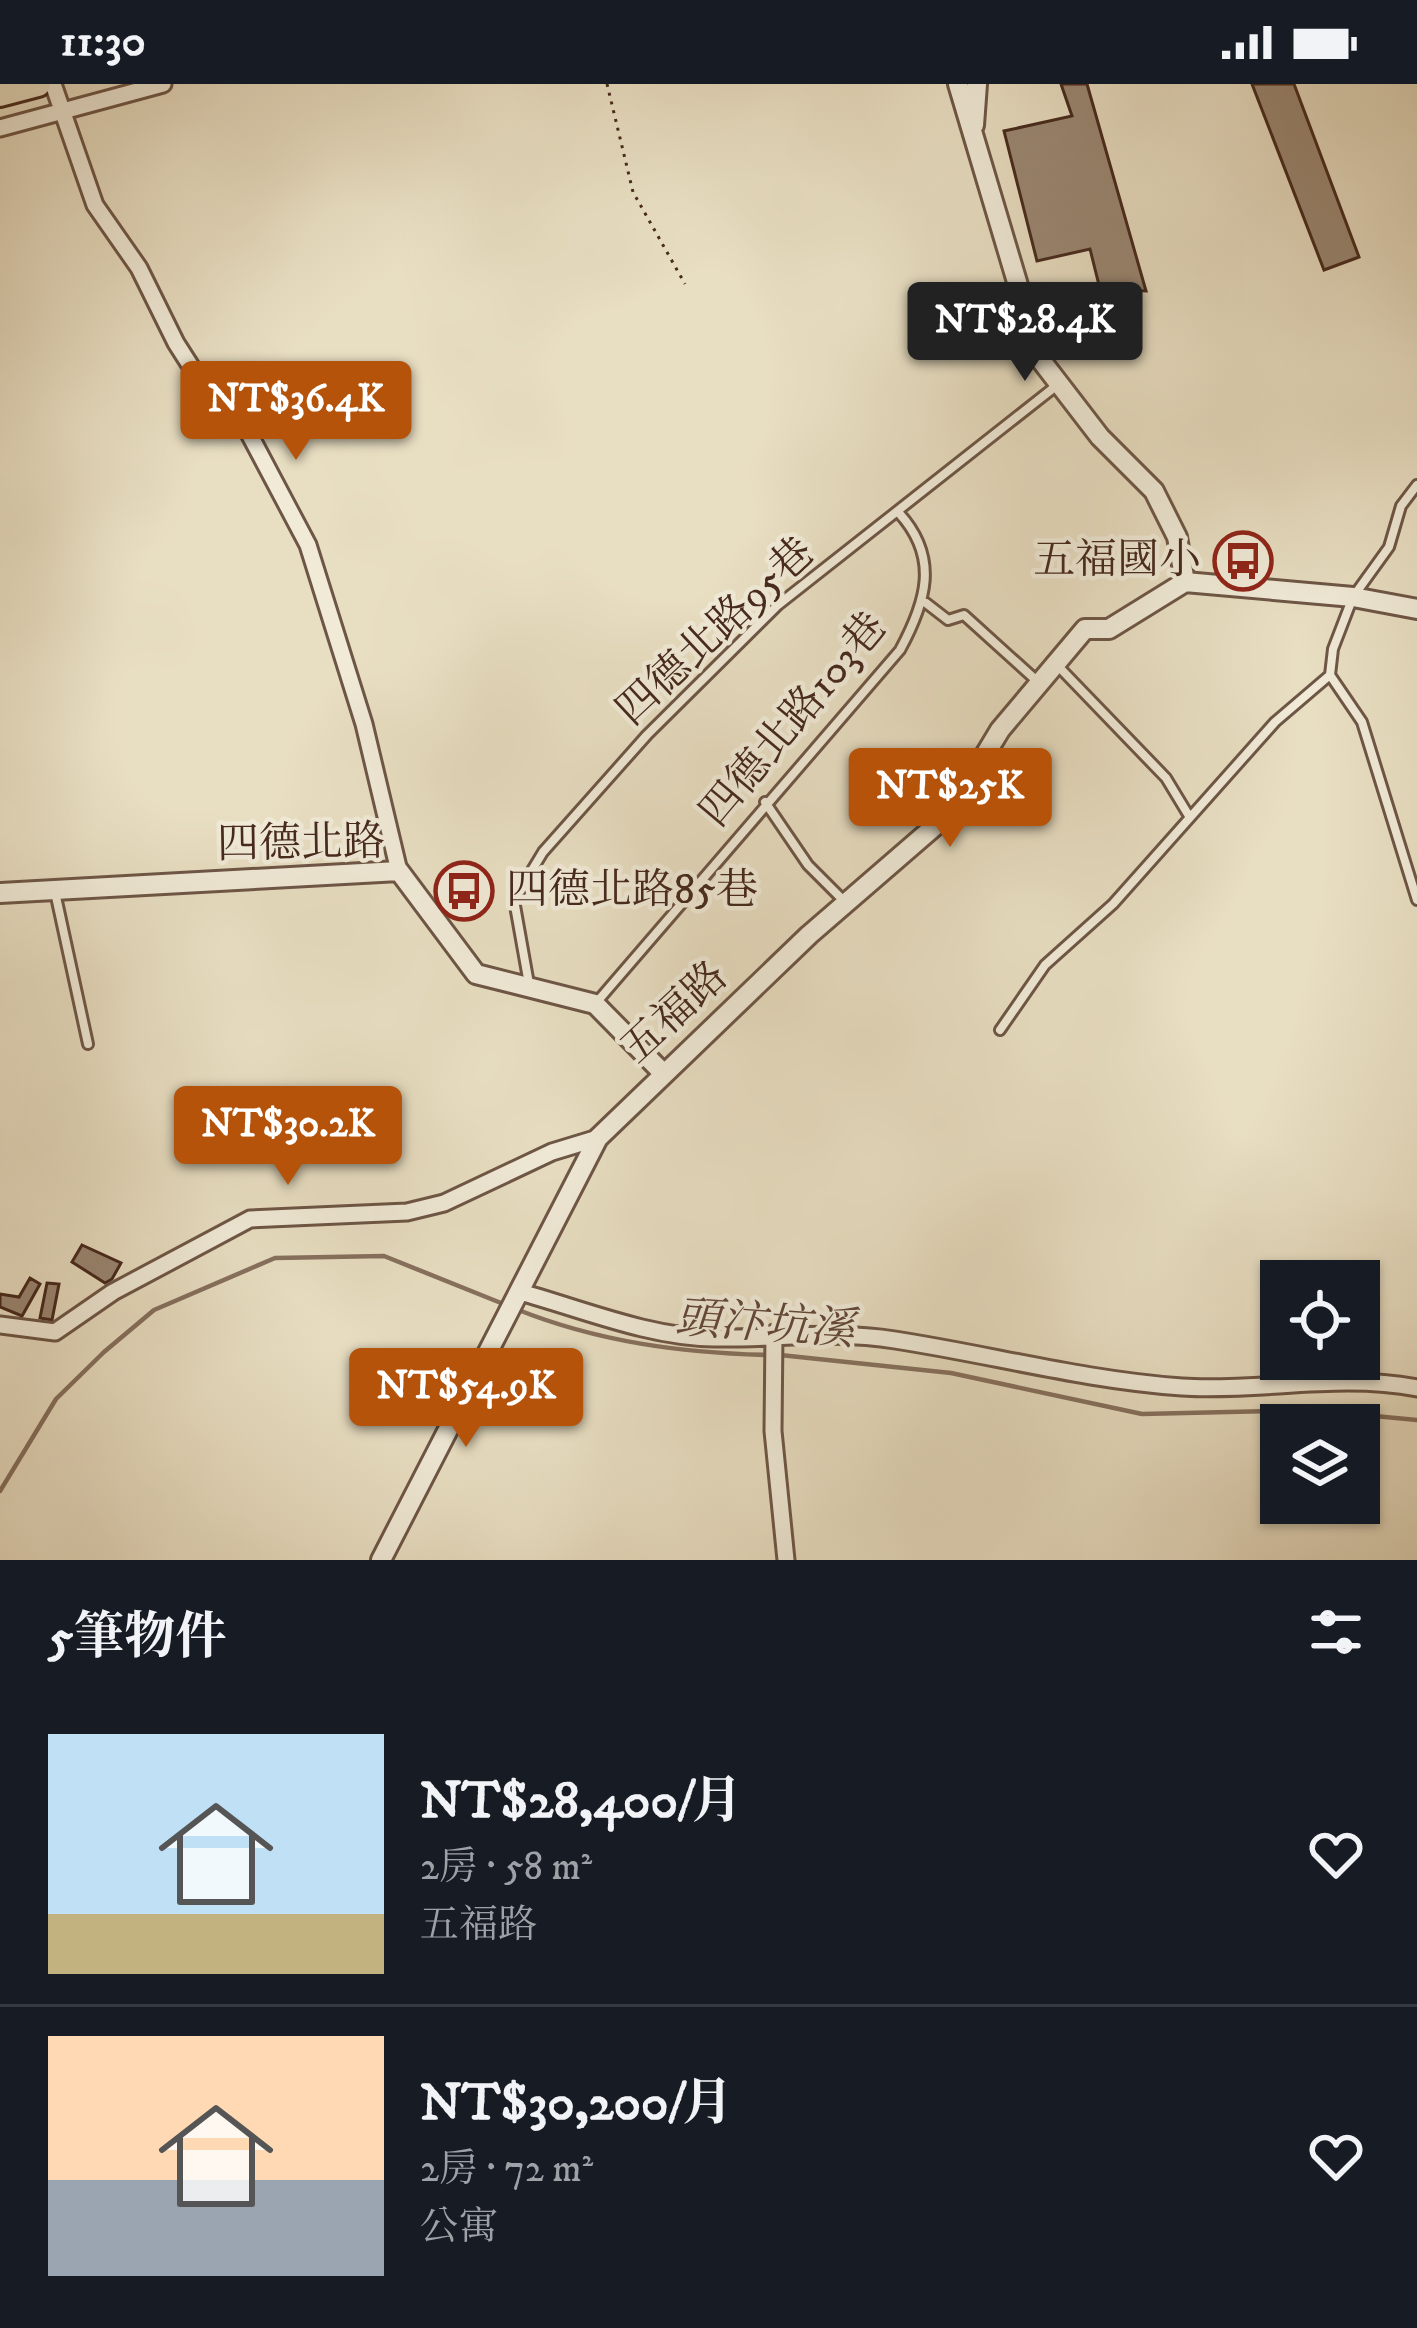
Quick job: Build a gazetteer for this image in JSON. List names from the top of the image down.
{
  "streets": {
    "street": ["四德北路", "五福路"],
    "lane": ["四德北路95巷", "四德北路103巷"]
  },
  "crossings": [
    ["四德北路95巷", "四德北路103巷"],
    ["四德北路95巷", "四德北路"],
    ["四德北路103巷", "四德北路"],
    ["四德北路", "五福路"]
  ],
  "water": ["頭汴坑溪"],
  "places": {
    "bus stop": ["五福國小", "四德北路85巷"]
  },
  "page": {
    "status": "11:30",
    "price": [
      "NT$28.4K",
      "NT$36.4K",
      "NT$25K",
      "NT$30.2K",
      "NT$54.9K"
    ],
    "heading": "5筆物件",
    "list": [
      {
        "name": "NT$28,400/月",
        "note": "2房 · 58 m² · 五福路"
      },
      {
        "name": "NT$30,200/月",
        "note": "2房 · 72 m² · 公寓"
      }
    ]
  }
}
